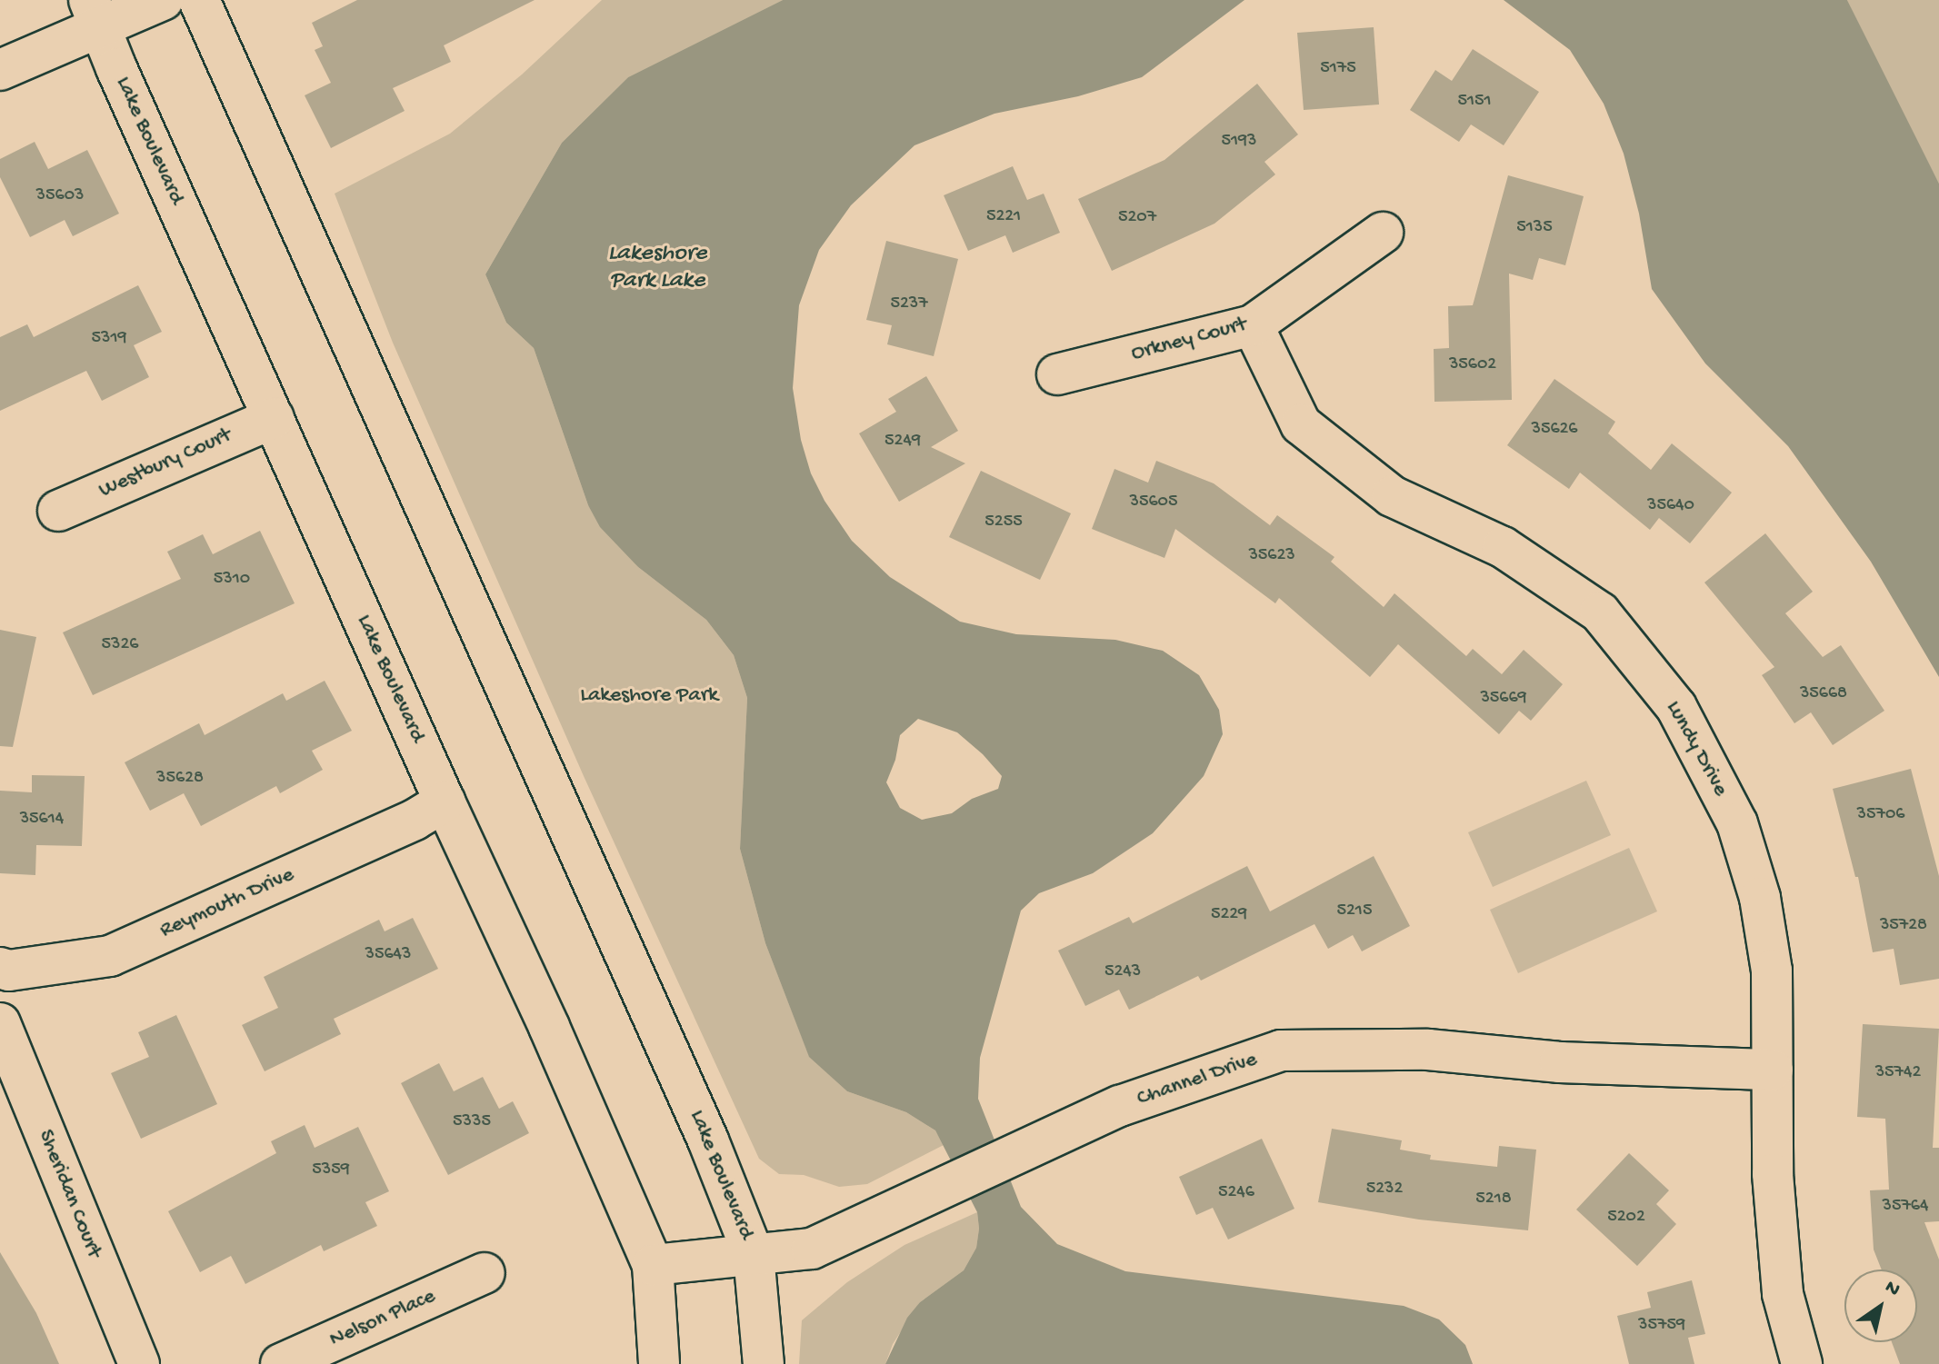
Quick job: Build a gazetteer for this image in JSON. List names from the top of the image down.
{
  "streets": {
    "street": [
      "Lake Boulevard",
      "Orkney Court",
      "Westbury Court",
      "Lundy Drive",
      "Reymouth Drive",
      "Channel Drive",
      "Sheridan Court",
      "Nelson Place"
    ]
  },
  "crossings": [
    ["Lake Boulevard", "Westbury Court"],
    ["Lake Boulevard", "Reymouth Drive"],
    ["Lake Boulevard", "Channel Drive"],
    ["Orkney Court", "Lundy Drive"],
    ["Lundy Drive", "Channel Drive"],
    ["Reymouth Drive", "Sheridan Court"]
  ],
  "water": ["Lakeshore Park Lake"],
  "parks": ["Lakeshore Park"],
  "house_numbers": [
    "5175",
    "5151",
    "5193",
    "35603",
    "5221",
    "5207",
    "5135",
    "5237",
    "5319",
    "35602",
    "35626",
    "5249",
    "35605",
    "35640",
    "5255",
    "35623",
    "5310",
    "5326",
    "35668",
    "35669",
    "35628",
    "35706",
    "35614",
    "5215",
    "5229",
    "35728",
    "35643",
    "5243",
    "35742",
    "5335",
    "5359",
    "5232",
    "5246",
    "5218",
    "35764",
    "5202",
    "35759"
  ],
  "north": "top right"
}
